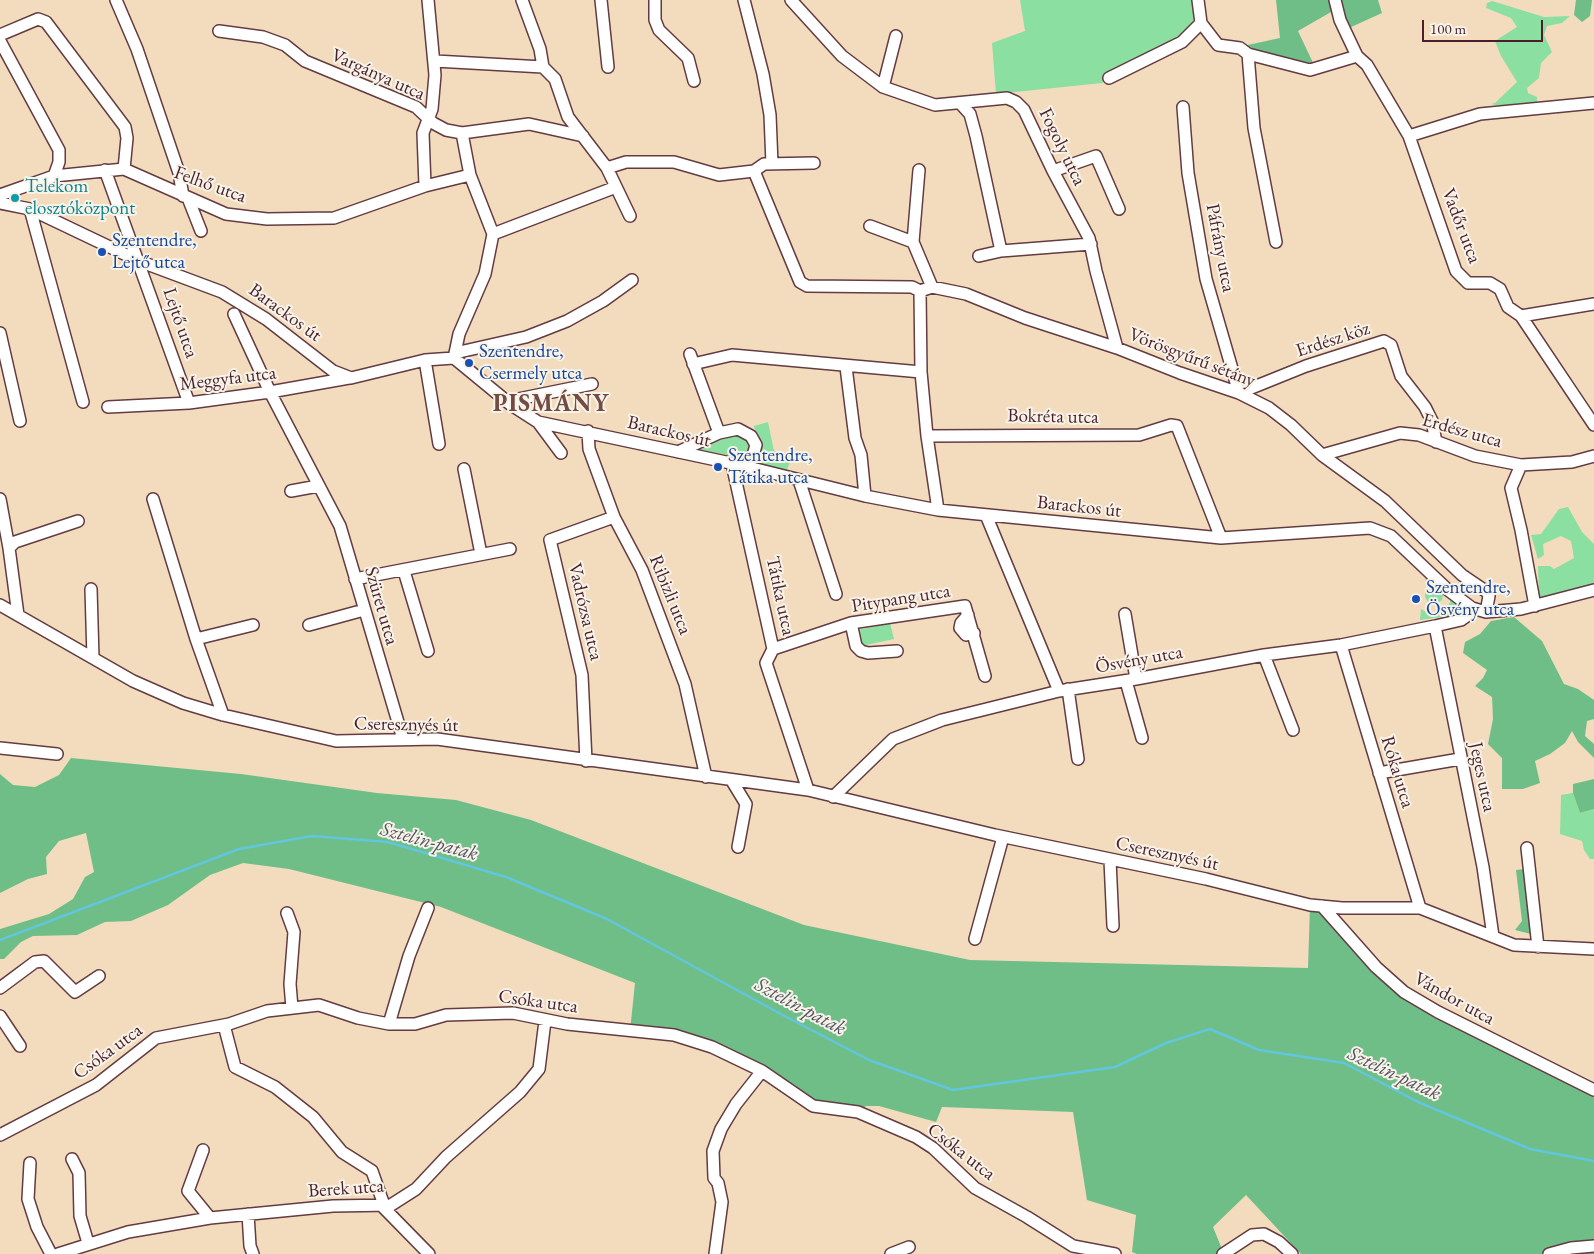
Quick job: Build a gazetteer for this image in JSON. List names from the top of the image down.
{
  "streets": {
    "street": [
      "Vargánya utca",
      "Fogoly utca",
      "Felhő utca",
      "Vadőr utca",
      "Páfrány utca",
      "Barackos út",
      "Lejtő utca",
      "Erdész köz",
      "Vörösgyűrű sétány",
      "Meggyfa utca",
      "Bokréta utca",
      "Erdész utca",
      "Ribizli utca",
      "Tátika utca",
      "Pitypang utca",
      "Szüret utca",
      "Vadrózsa utca",
      "Ösvény utca",
      "Cseresznyés út",
      "Róka utca",
      "Jeges utca",
      "Vándor utca",
      "Csóka utca",
      "Berek utca"
    ]
  },
  "crossings": [
    ["Fogoly utca", "Vörösgyűrű sétány"],
    ["Felhő utca", "Lejtő utca"],
    ["Páfrány utca", "Erdész köz"],
    ["Páfrány utca", "Vörösgyűrű sétány"],
    ["Barackos út", "Lejtő utca"],
    ["Barackos út", "Vörösgyűrű sétány"],
    ["Barackos út", "Meggyfa utca"],
    ["Barackos út", "Bokréta utca"],
    ["Barackos út", "Ribizli utca"],
    ["Barackos út", "Tátika utca"],
    ["Barackos út", "Ösvény utca"],
    ["Lejtő utca", "Meggyfa utca"],
    ["Erdész köz", "Vörösgyűrű sétány"],
    ["Erdész köz", "Erdész utca"],
    ["Vörösgyűrű sétány", "Erdész utca"],
    ["Meggyfa utca", "Szüret utca"],
    ["Ribizli utca", "Vadrózsa utca"],
    ["Ribizli utca", "Cseresznyés út"],
    ["Tátika utca", "Pitypang utca"],
    ["Tátika utca", "Cseresznyés út"],
    ["Szüret utca", "Cseresznyés út"],
    ["Vadrózsa utca", "Cseresznyés út"],
    ["Ösvény utca", "Cseresznyés út"],
    ["Ösvény utca", "Róka utca"],
    ["Ösvény utca", "Jeges utca"],
    ["Cseresznyés út", "Róka utca"],
    ["Cseresznyés út", "Jeges utca"],
    ["Cseresznyés út", "Vándor utca"],
    ["Csóka utca", "Berek utca"]
  ],
  "districts": ["PISMÁNY"],
  "water": ["Sztelin-patak"],
  "places": [
    "Telekom elosztóközpont",
    "Szentendre, Lejtő utca",
    "Szentendre, Csermely utca",
    "Szentendre, Tátika utca",
    "Szentendre, Ösvény utca"
  ],
  "scale_bar": "100 m"
}
